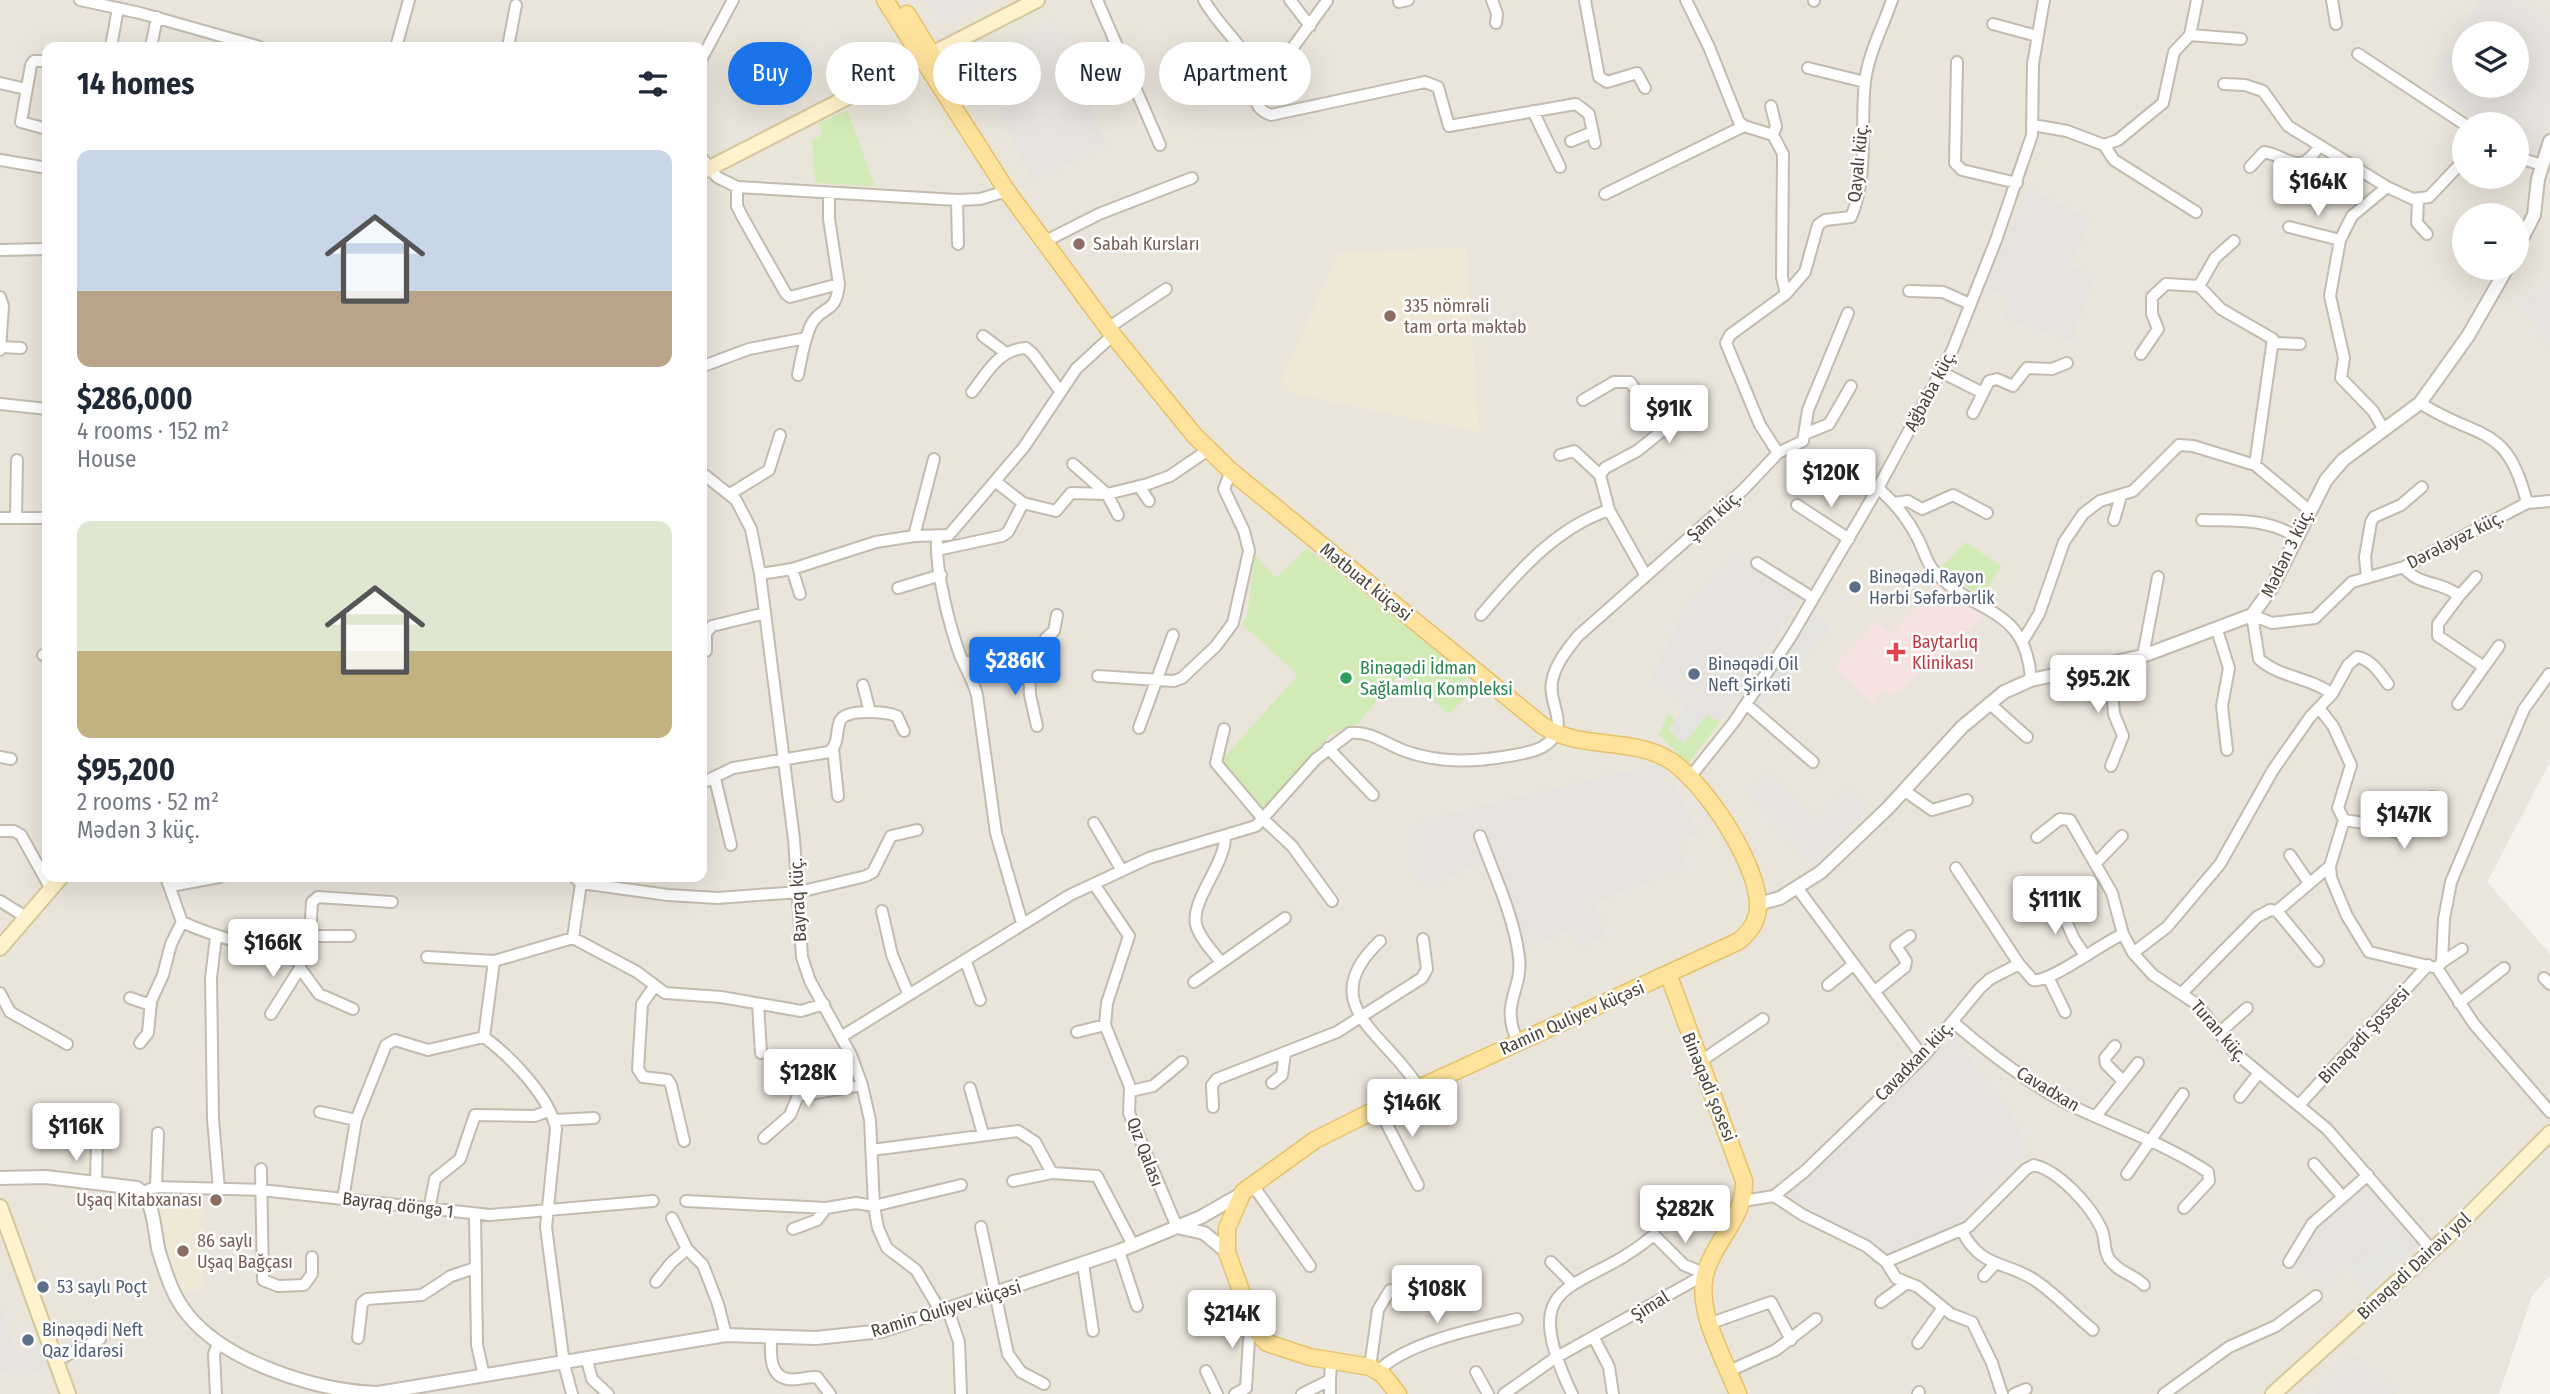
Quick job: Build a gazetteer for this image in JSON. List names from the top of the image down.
{
  "streets": {
    "main road": [
      "Mətbuat küçəsi",
      "Ramin Quliyev küçəsi",
      "Binəqədi şosesi",
      "Binəqədi Dairəvi yol"
    ],
    "street": [
      "Qayalı küç.",
      "Ağbaba küç.",
      "Şam küç.",
      "Dərələyəz küç.",
      "Mədən 3 küç.",
      "Bayraq küç.",
      "Turan küç.",
      "Binəqədi Şossesi",
      "Cavadxan küç.",
      "Cavadxan",
      "Qız Qalası",
      "Bayraq döngə 1",
      "Şimal"
    ]
  },
  "crossings": [
    ["Ağbaba küç.", "Mətbuat küçəsi"],
    ["Şam küç.", "Mətbuat küçəsi"],
    ["Dərələyəz küç.", "Mədən 3 küç."],
    ["Mədən 3 küç.", "Mətbuat küçəsi"],
    ["Mədən 3 küç.", "Ramin Quliyev küçəsi"],
    ["Mətbuat küçəsi", "Ramin Quliyev küçəsi"],
    ["Bayraq küç.", "Ramin Quliyev küçəsi"],
    ["Ramin Quliyev küçəsi", "Binəqədi şosesi"],
    ["Ramin Quliyev küçəsi", "Qız Qalası"],
    ["Ramin Quliyev küçəsi", "Bayraq döngə 1"],
    ["Turan küç.", "Binəqədi Şossesi"],
    ["Turan küç.", "Binəqədi Dairəvi yol"],
    ["Cavadxan küç.", "Binəqədi şosesi"],
    ["Cavadxan küç.", "Cavadxan"]
  ],
  "places": {
    "other": [
      "Sabah Kursları",
      "335 nömrəli tam orta məktəb",
      "Binəqədi Rayon Hərbi Səfərbərlik",
      "Binəqədi Oil Neft Şirkəti",
      "Binəqədi İdman Sağlamlıq Kompleksi",
      "Uşaq Kitabxanası",
      "86 saylı Uşaq Bağçası",
      "53 saylı Poçt",
      "Binəqədi Neft Qaz İdarəsi"
    ],
    "health": ["Baytarlıq Klinikası"]
  },
  "page": {
    "map_buttons": ["+", "−"],
    "chip": [
      "Buy",
      "Rent",
      "Filters",
      "New",
      "Apartment"
    ],
    "heading": "14 homes",
    "list": [
      {
        "name": "$286,000",
        "note": "4 rooms · 152 m² · House"
      },
      {
        "name": "$95,200",
        "note": "2 rooms · 52 m² · Mədən 3 küç."
      }
    ],
    "price": [
      "$164K",
      "$91K",
      "$120K",
      "$286K",
      "$95.2K",
      "$147K",
      "$111K",
      "$166K",
      "$128K",
      "$146K",
      "$116K",
      "$282K",
      "$108K",
      "$214K"
    ]
  }
}
